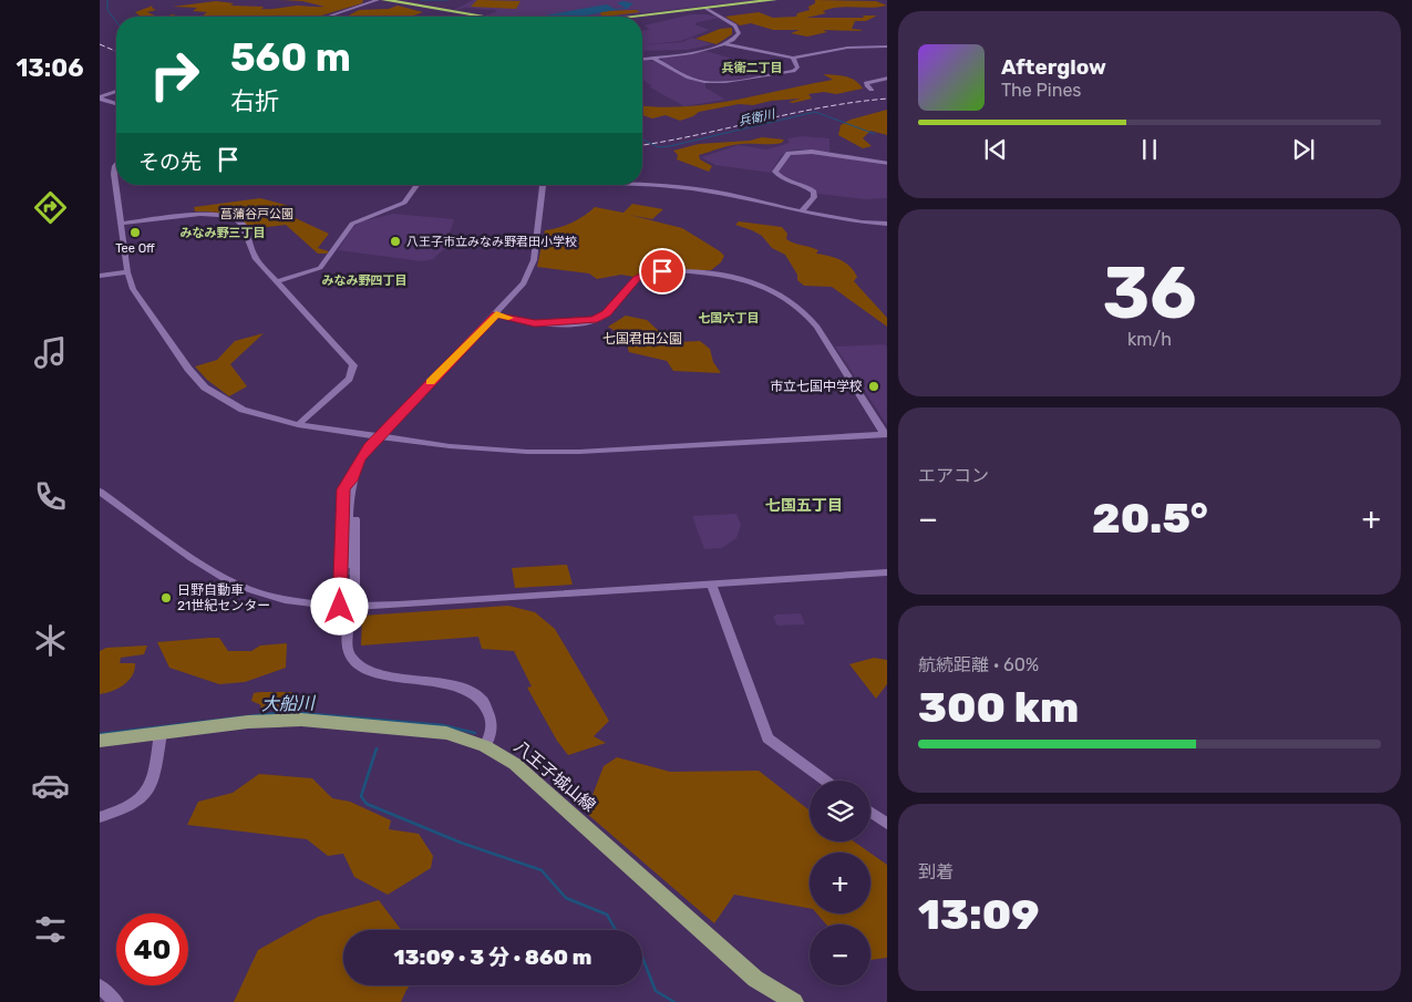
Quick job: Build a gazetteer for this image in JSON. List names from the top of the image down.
{
  "streets": {
    "main road": ["八王子城山線"]
  },
  "districts": [
    "兵衛二丁目",
    "みなみ野三丁目",
    "みなみ野四丁目",
    "七国六丁目",
    "七国五丁目"
  ],
  "water": ["兵衛川", "大船川"],
  "parks": ["菖蒲谷戸公園", "七国君田公園"],
  "places": [
    "Tee Off",
    "八王子市立みなみ野君田小学校",
    "市立七国中学校",
    "日野自動車 21世紀センター"
  ],
  "page": {
    "tabs": "13:06",
    "turn": ["560 m", "右折"],
    "song": ["Afterglow", "The Pines"],
    "then": "その先",
    "tile": [
      ["36", "km/h"],
      "エアコン",
      ["航続距離 · 60%", "300 km"],
      ["到着", "13:09"]
    ],
    "heat": ["−", "20.5°", "+"],
    "map_buttons": ["+", "−"],
    "limit": "40",
    "trip": "13:09 · 3 分 · 860 m"
  }
}
